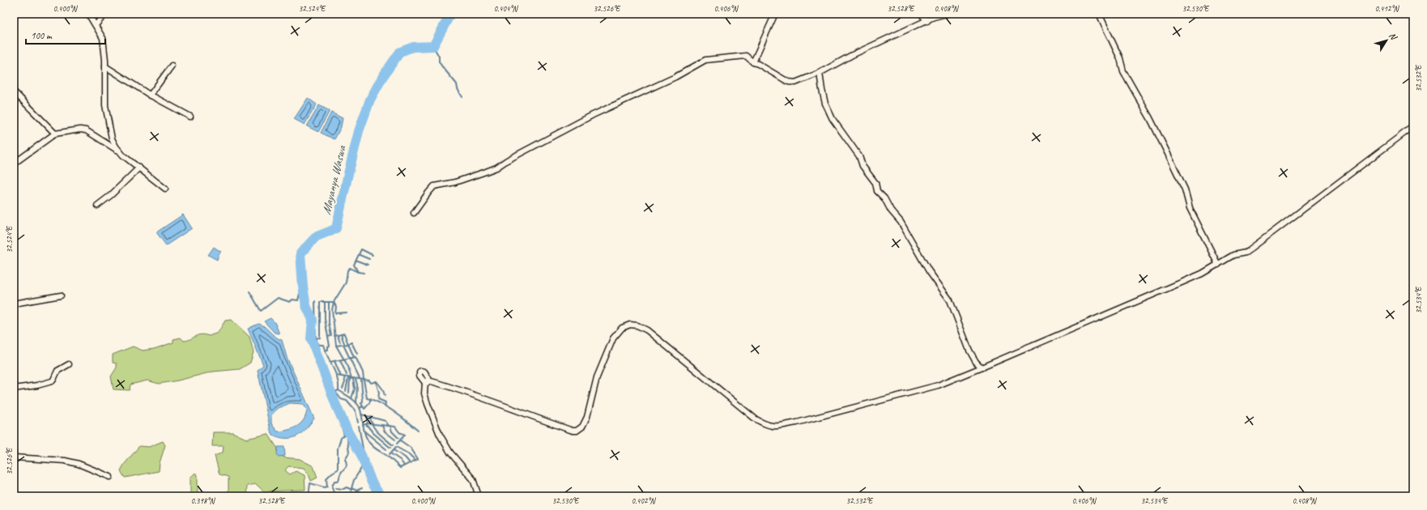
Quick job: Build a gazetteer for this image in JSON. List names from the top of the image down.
{
  "water": ["Mayanya Waswa"],
  "scale_bar": "100 m",
  "north": "top right",
  "coordinates": [
    "0.400°N",
    "32.524°E",
    "0.404°N",
    "32.526°E",
    "0.406°N",
    "32.528°E",
    "0.408°N",
    "32.530°E",
    "0.412°N",
    "32.532°E",
    "32.534°E",
    "0.398°N",
    "0.402°N"
  ]
}
